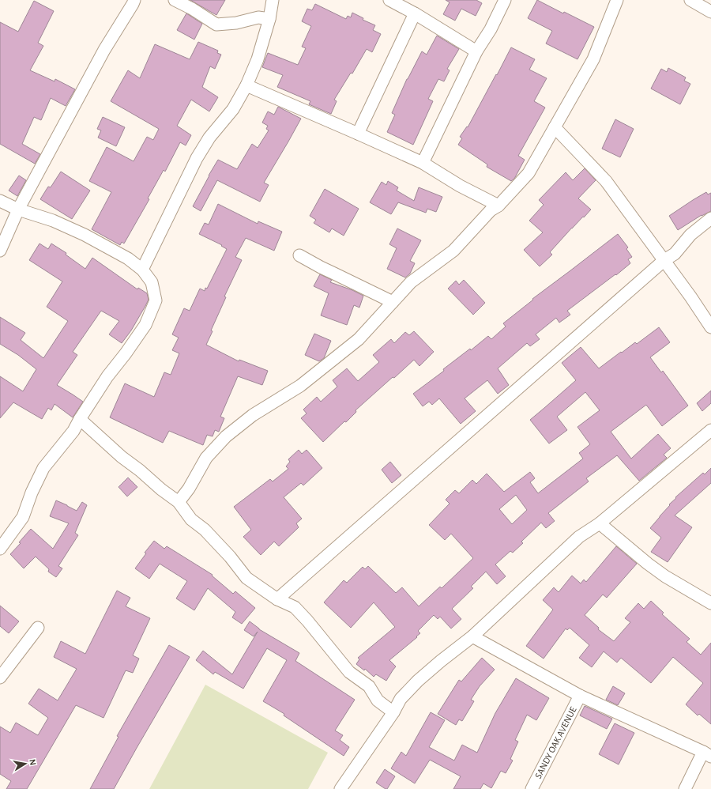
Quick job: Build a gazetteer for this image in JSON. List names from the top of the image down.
{
  "streets": {
    "street": ["SANDY OAK AVENUE"]
  },
  "north": "right"
}
